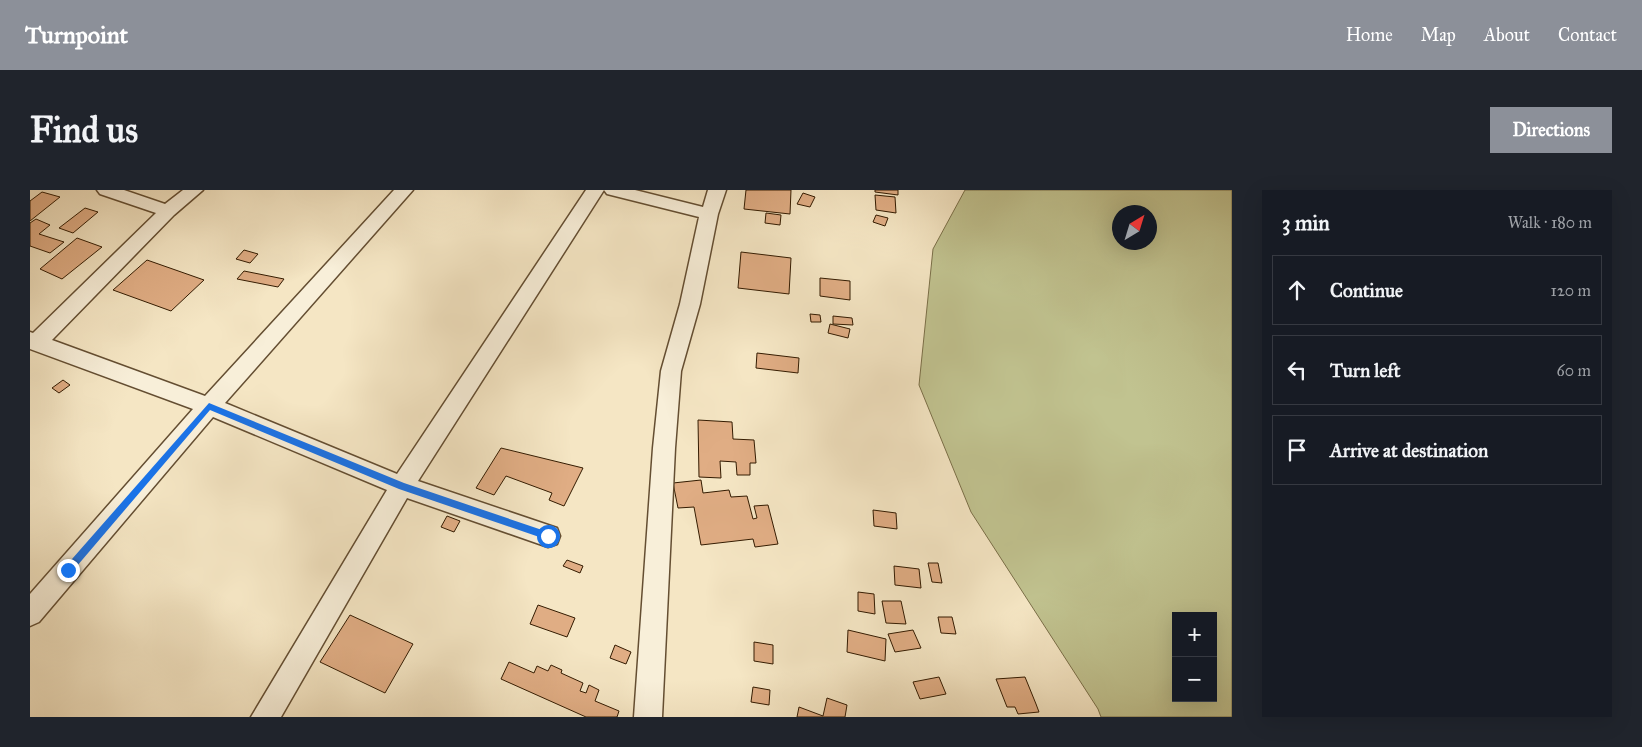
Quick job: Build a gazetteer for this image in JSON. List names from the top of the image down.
{
  "north": "top right",
  "page": {
    "header": "Turnpoint",
    "nav": [
      "Home",
      "Map",
      "About",
      "Contact"
    ],
    "buttons": "Directions",
    "title": "Find us",
    "heading": ["3 min", "Walk · 180 m"],
    "list": [
      ["Continue", "120 m"],
      ["Turn left", "60 m"],
      "Arrive at destination"
    ],
    "map_buttons": ["+", "−"]
  }
}
